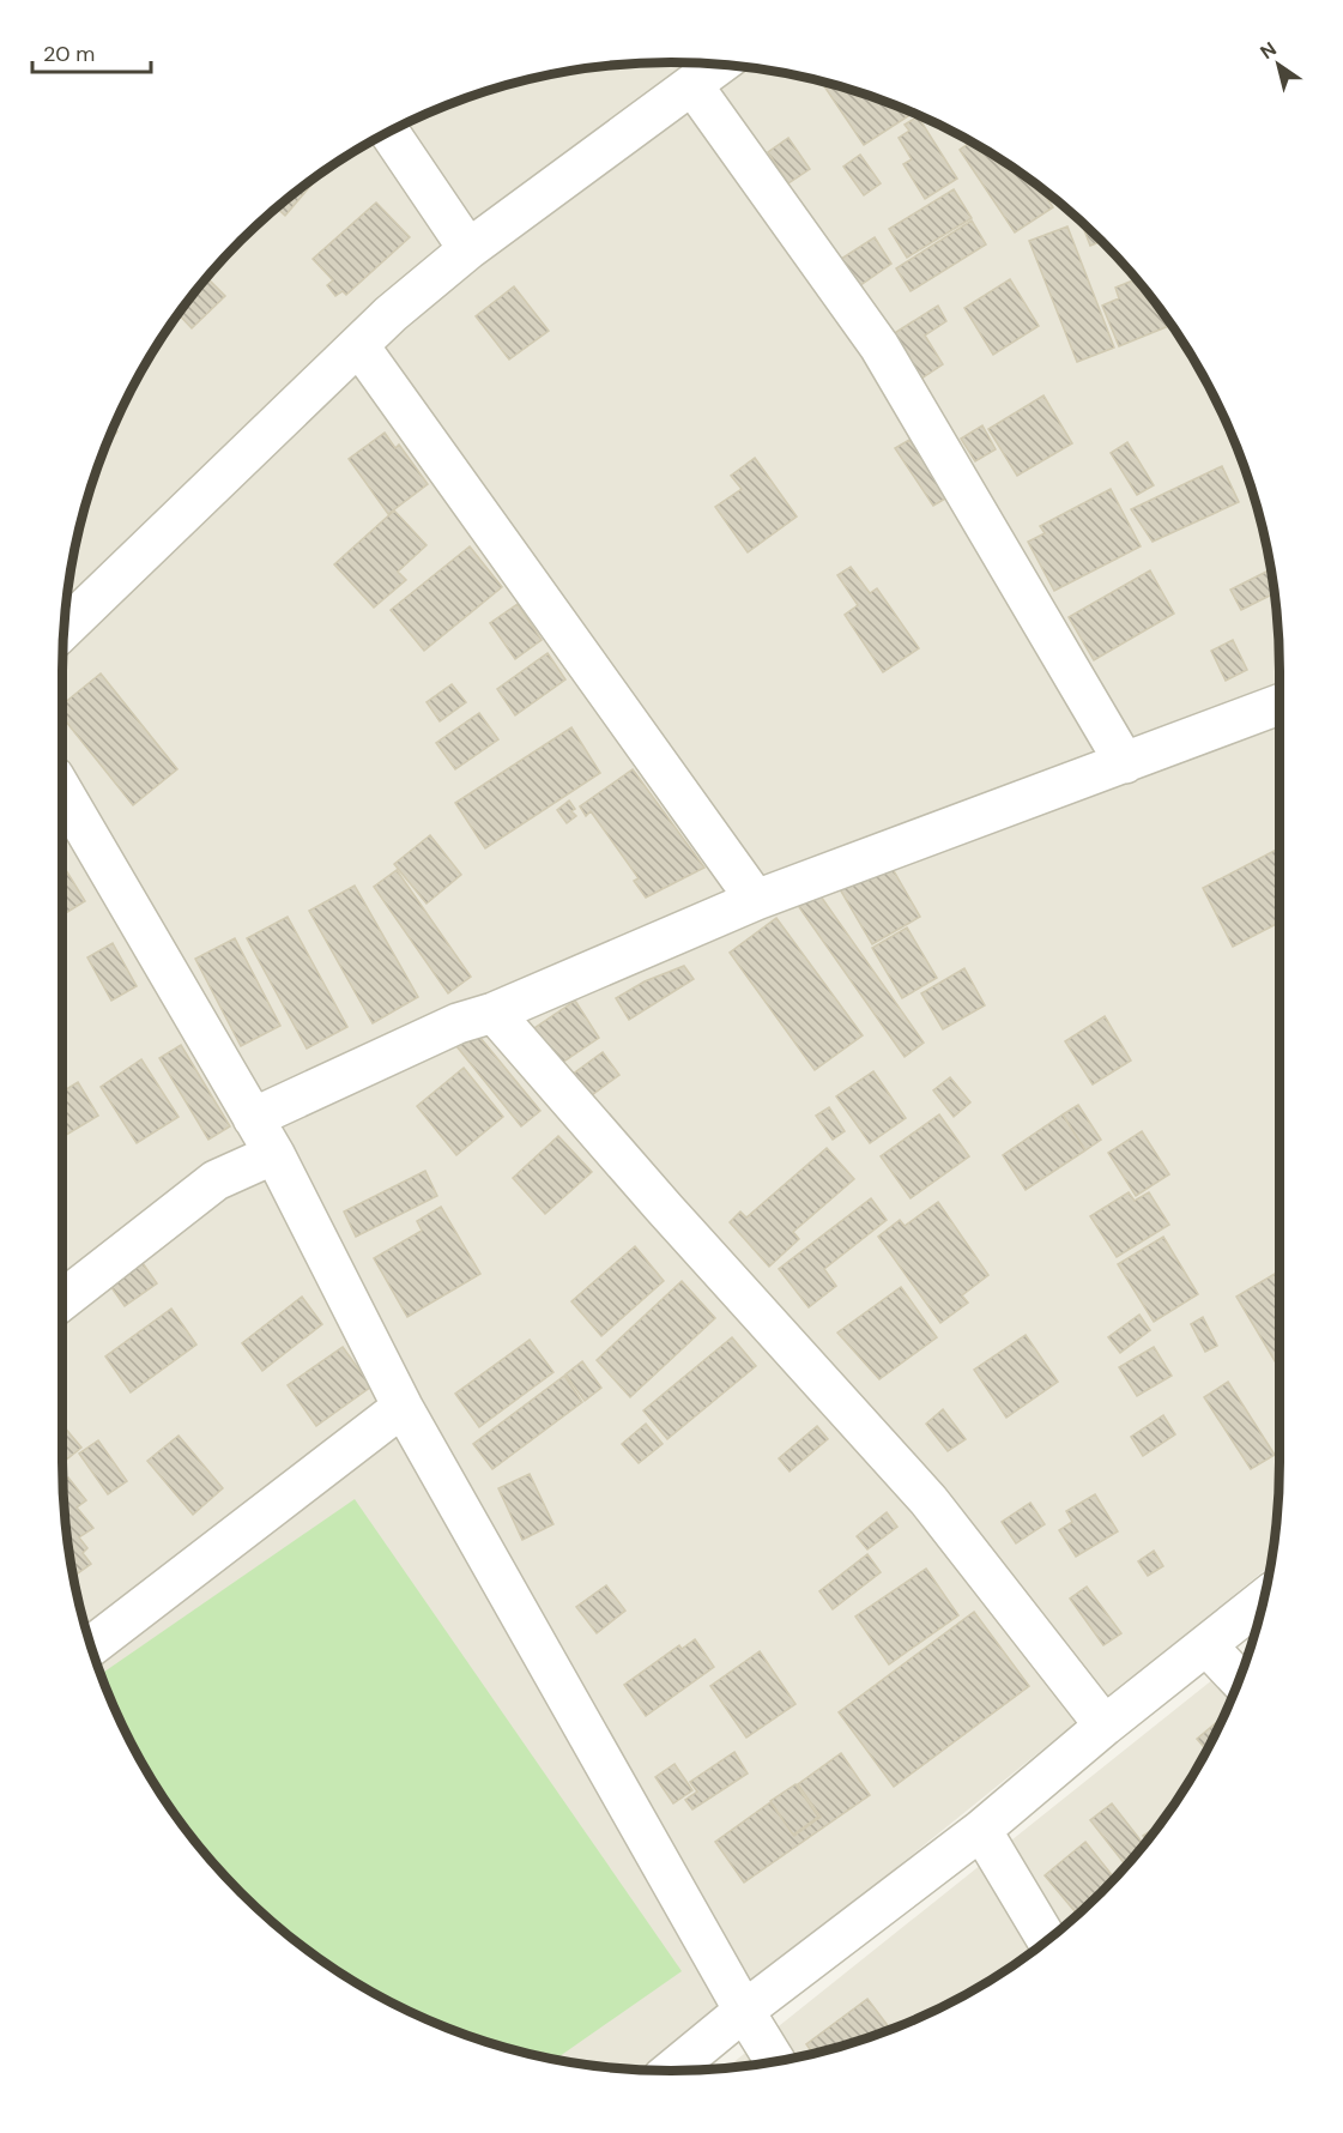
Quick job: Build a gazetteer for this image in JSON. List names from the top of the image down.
{
  "scale_bar": "20 m",
  "north": "top left"
}
